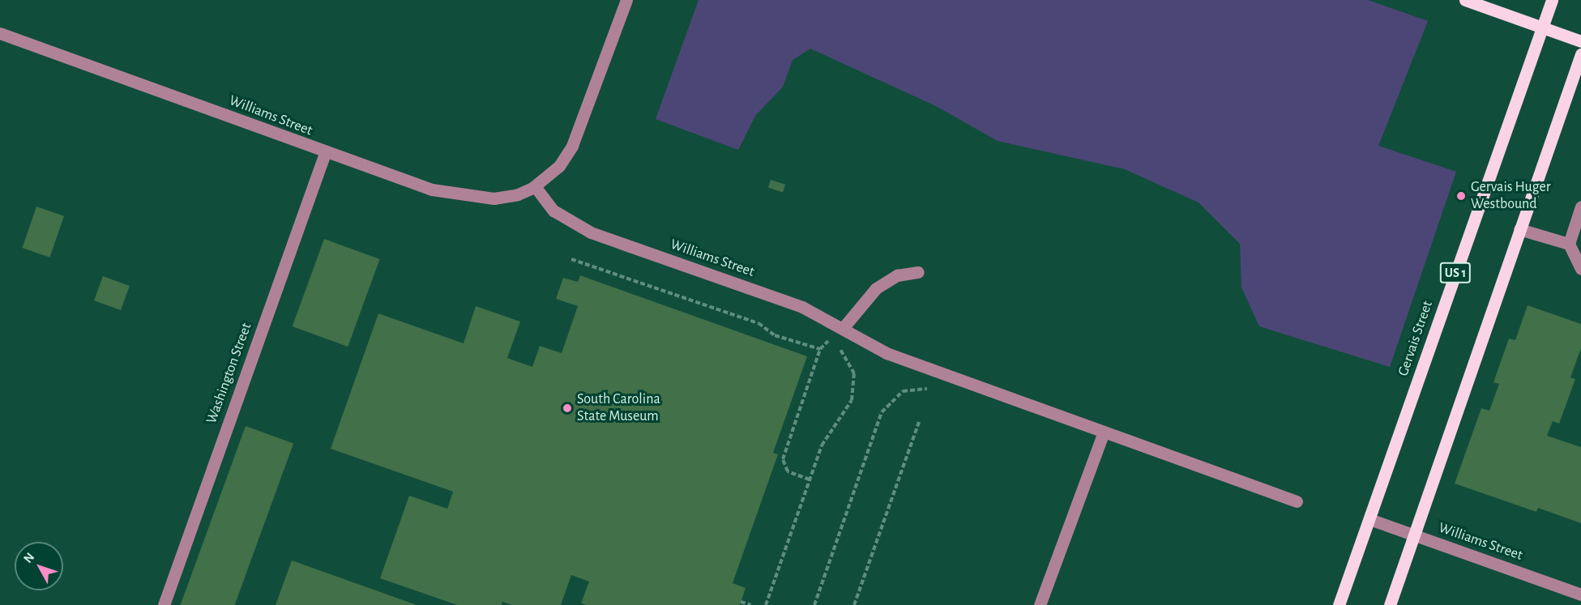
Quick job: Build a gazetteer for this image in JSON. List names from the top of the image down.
{
  "streets": {
    "main road": ["US 1", "Gervais Street"],
    "street": ["Williams Street", "Washington Street"]
  },
  "crossings": [
    ["Williams Street", "Gervais Street"],
    ["Williams Street", "Washington Street"]
  ],
  "places": ["Gervais Huger Westbound", "South Carolina State Museum"],
  "north": "top left"
}
